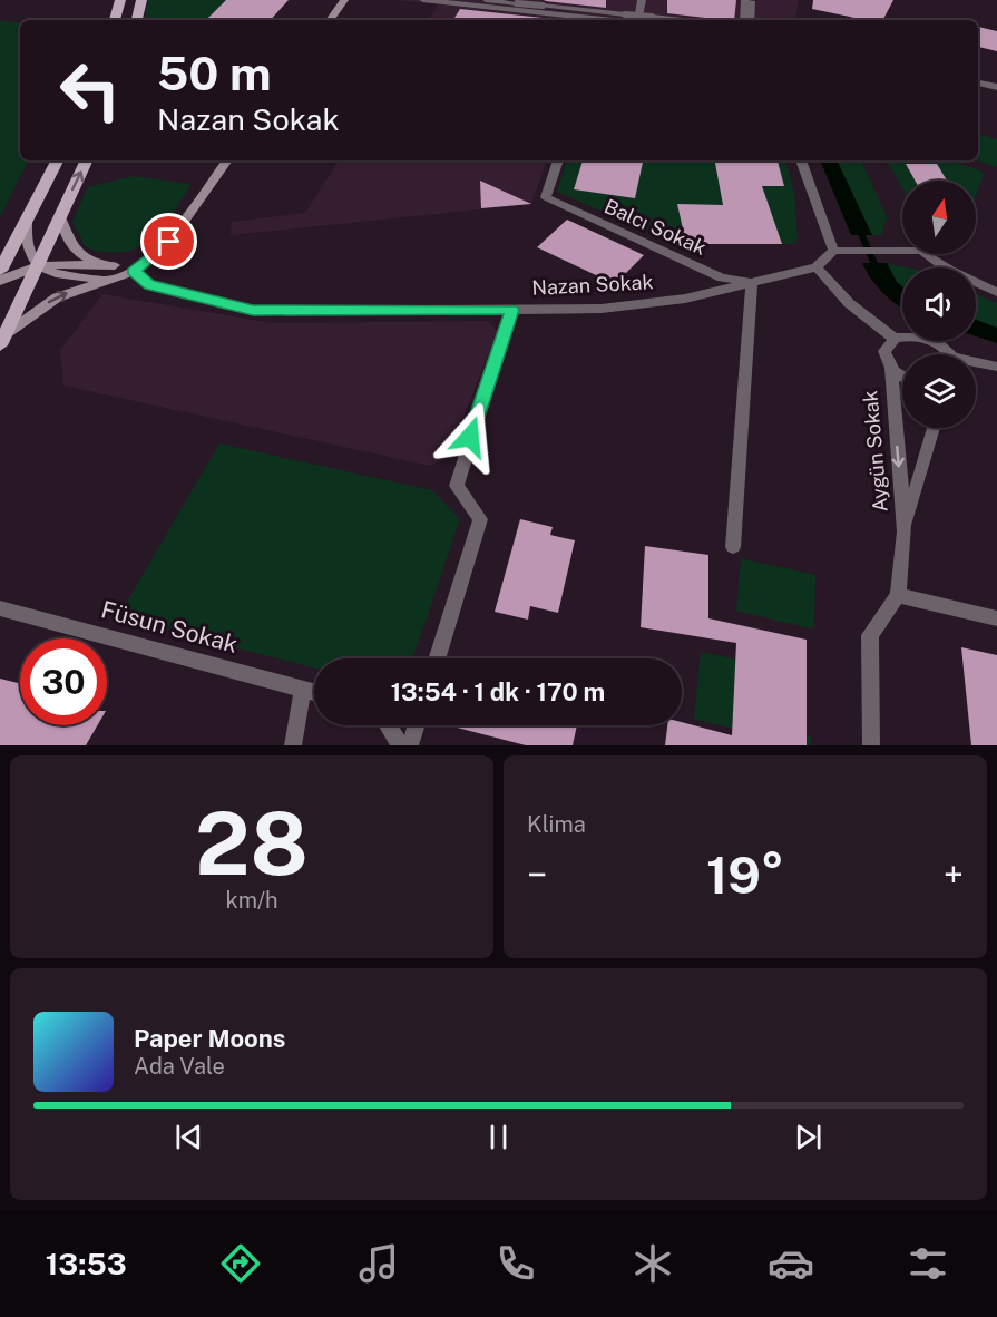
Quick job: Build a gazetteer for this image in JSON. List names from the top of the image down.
{
  "streets": {
    "street": [
      "Balcı Sokak",
      "Nazan Sokak",
      "Aygün Sokak",
      "Füsun Sokak"
    ]
  },
  "crossings": [
    ["Balcı Sokak", "Nazan Sokak"]
  ],
  "north": "top",
  "page": {
    "turn": ["50 m", "Nazan Sokak"],
    "limit": "30",
    "trip": "13:54 · 1 dk · 170 m",
    "tile": [
      ["28", "km/h"],
      "Klima"
    ],
    "heat": ["−", "19°", "+"],
    "song": ["Paper Moons", "Ada Vale"],
    "tabs": "13:53"
  }
}
